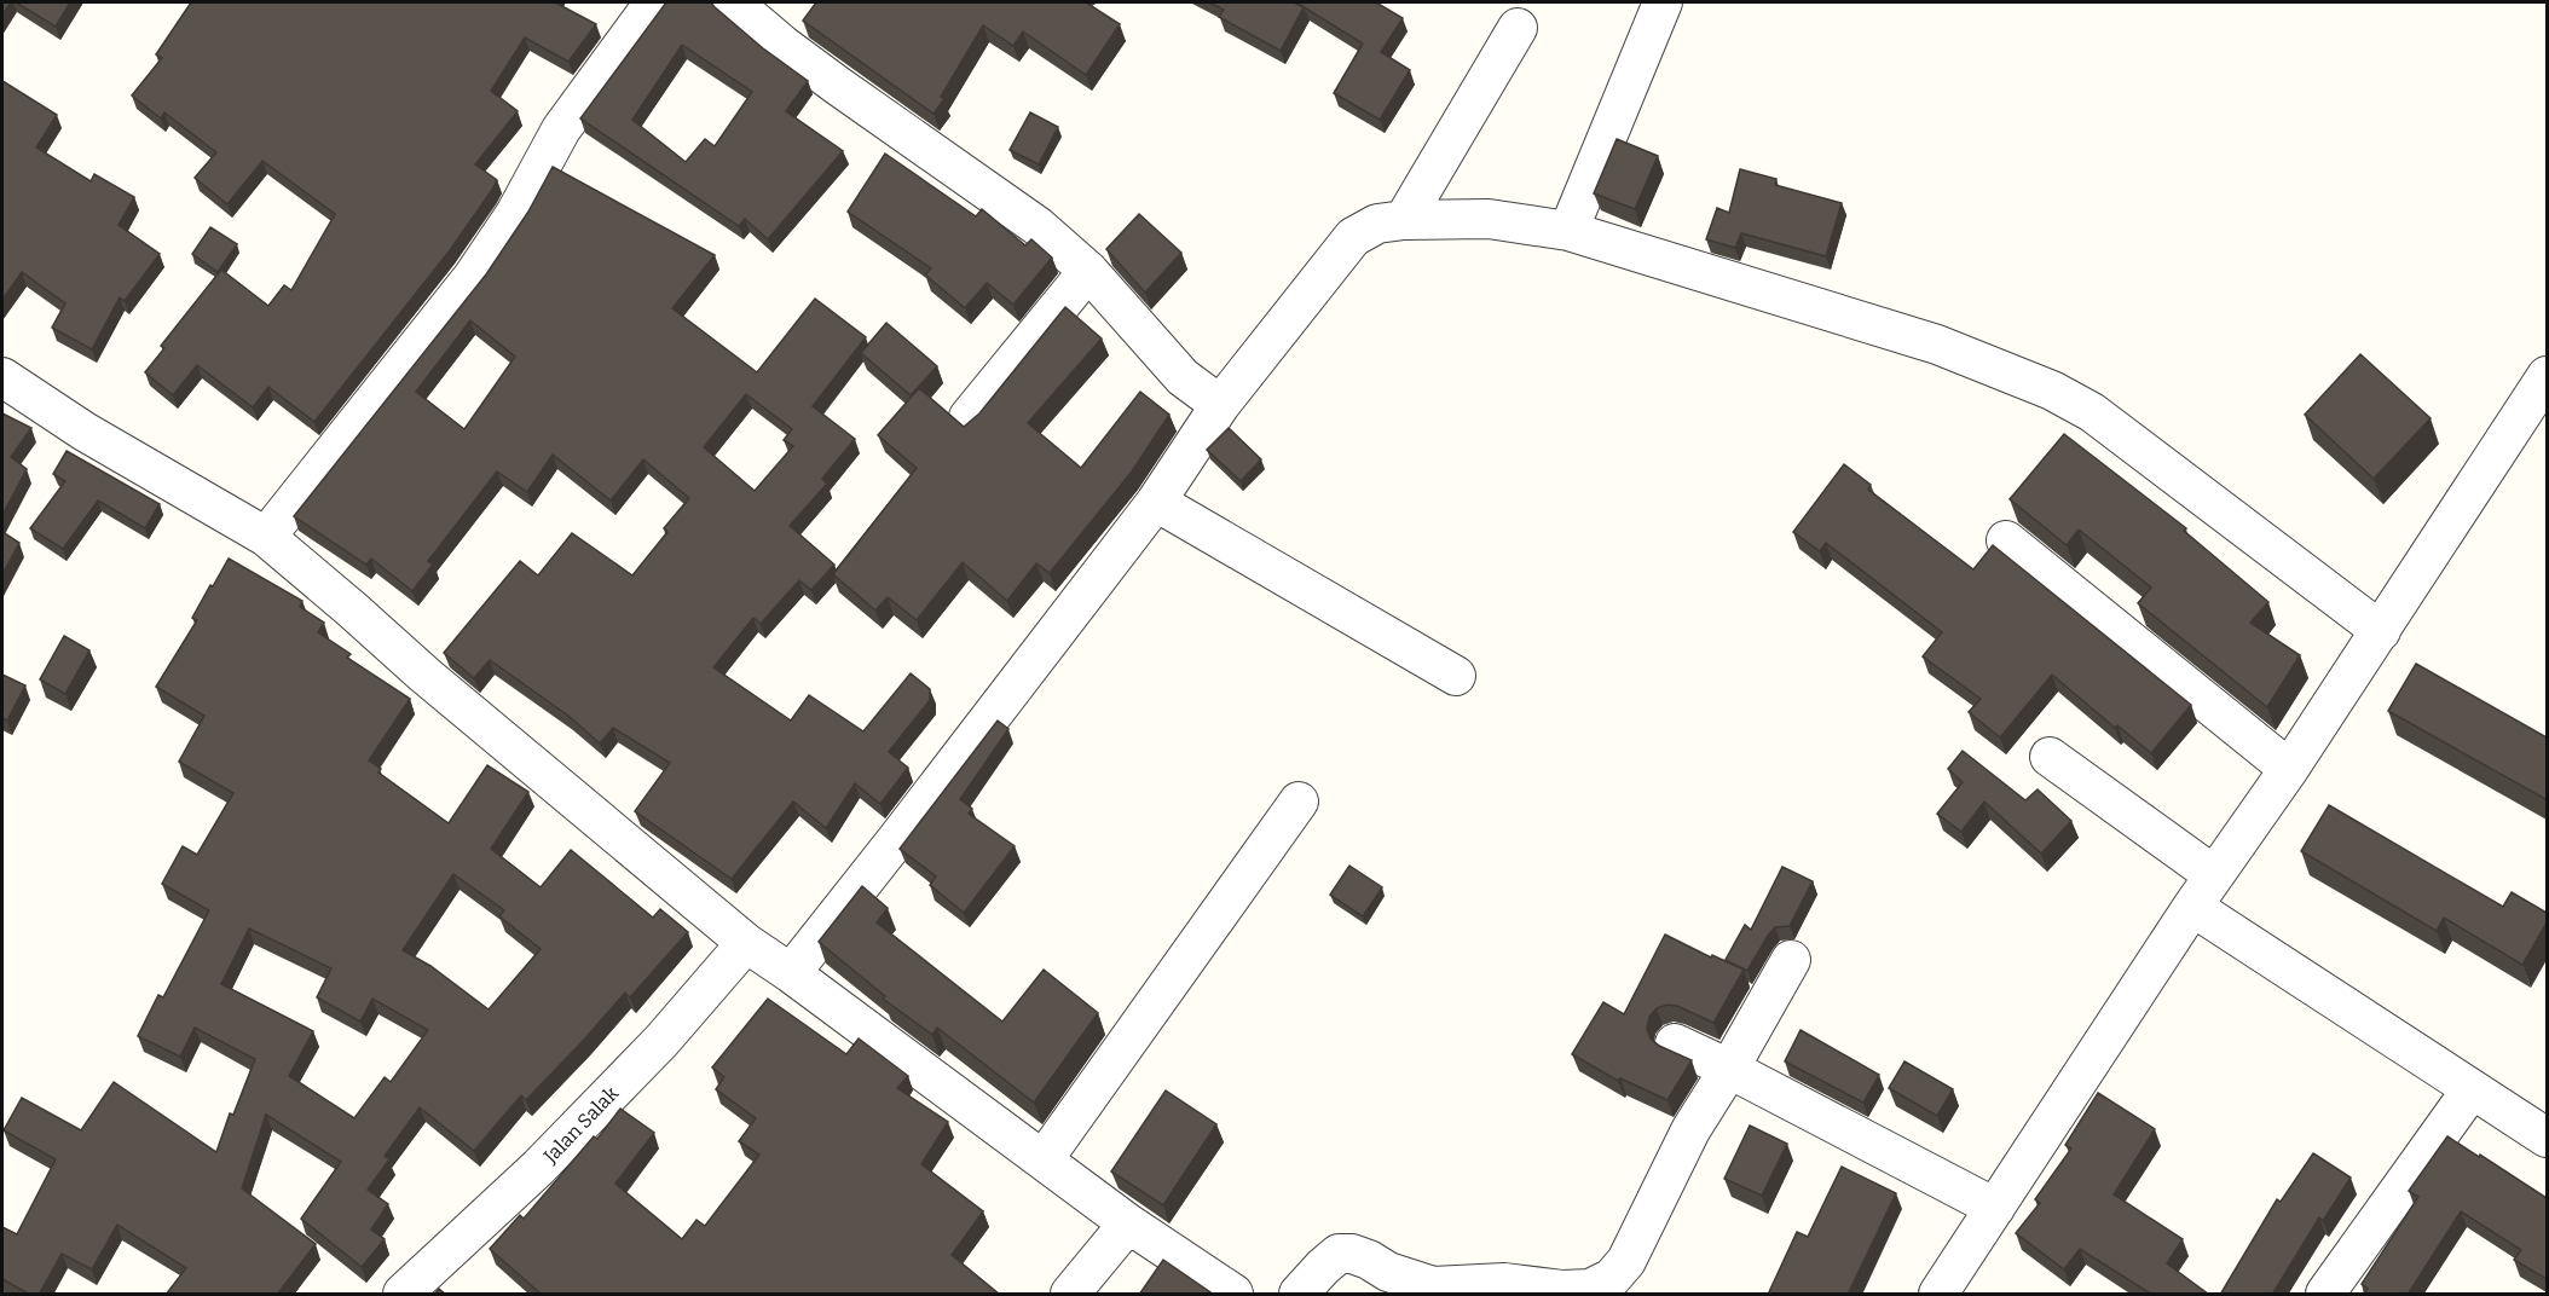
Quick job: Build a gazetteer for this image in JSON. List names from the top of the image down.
{
  "streets": {
    "street": ["Jalan Salak"]
  }
}
